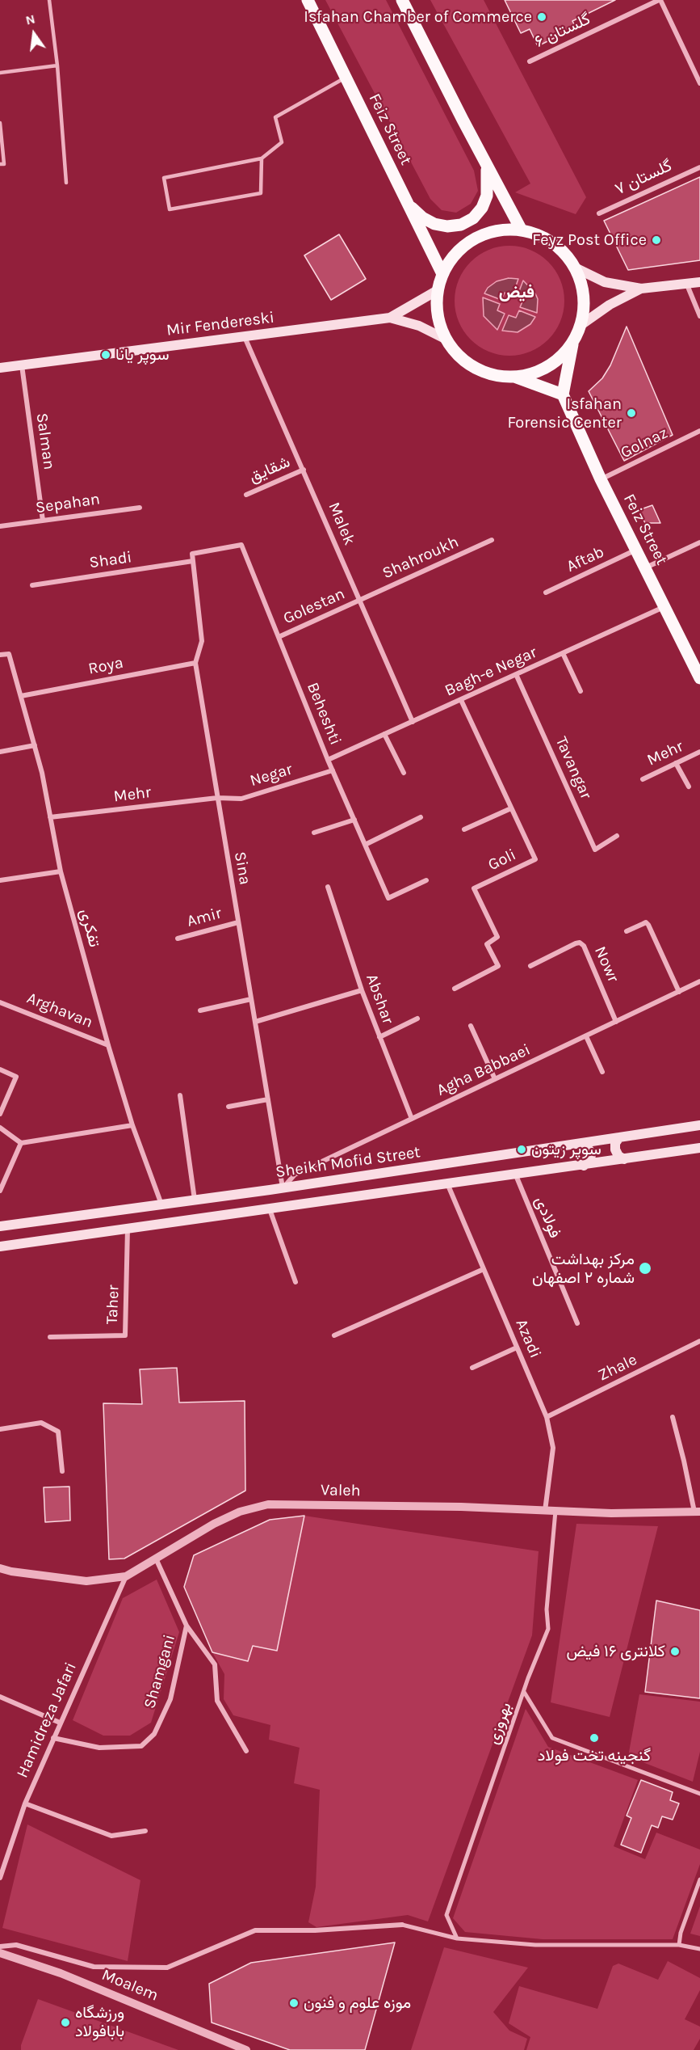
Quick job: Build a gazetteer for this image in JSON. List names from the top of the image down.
{
  "streets": {
    "main road": ["Feiz Street", "Mir Fendereski", "Sheikh Mofid Street"],
    "street": [
      "گلستان ۶",
      "گلستان ۷",
      "Salman",
      "Golnaz",
      "شقایق",
      "Sepahan",
      "Malek",
      "Shahroukh",
      "Aftab",
      "Shadi",
      "Golestan",
      "Roya",
      "Bagh-e Negar",
      "Beheshti",
      "Mehr",
      "Tavangar",
      "Negar",
      "Goli",
      "Sina",
      "Amir",
      "تفکری",
      "Nowr",
      "Abshar",
      "Arghavan",
      "Agha Babbaei",
      "فولادی",
      "Taher",
      "Azadi",
      "Zhale",
      "Valeh",
      "Shamgani",
      "Hamidreza Jafari",
      "بهروزی",
      "Moalem"
    ]
  },
  "crossings": [
    ["Feiz Street", "Mir Fendereski"],
    ["Feiz Street", "Golnaz"],
    ["Feiz Street", "Aftab"],
    ["Feiz Street", "Bagh-e Negar"],
    ["Mir Fendereski", "Salman"],
    ["Mir Fendereski", "Malek"],
    ["Salman", "Sepahan"],
    ["شقایق", "Malek"],
    ["Malek", "Shahroukh"],
    ["Malek", "Golestan"],
    ["Malek", "Bagh-e Negar"],
    ["Shahroukh", "Golestan"],
    ["Shadi", "Sina"],
    ["Golestan", "Beheshti"],
    ["Roya", "Sina"],
    ["Roya", "تفکری"],
    ["Bagh-e Negar", "Beheshti"],
    ["Bagh-e Negar", "Tavangar"],
    ["Bagh-e Negar", "Goli"],
    ["Beheshti", "Negar"],
    ["Beheshti", "Sina"],
    ["Mehr", "Negar"],
    ["Mehr", "Sina"],
    ["Mehr", "تفکری"],
    ["Negar", "Sina"],
    ["Sina", "Amir"],
    ["Sina", "Agha Babbaei"],
    ["Sina", "Sheikh Mofid Street"],
    ["تفکری", "Arghavan"],
    ["تفکری", "Sheikh Mofid Street"],
    ["Nowr", "Agha Babbaei"],
    ["Abshar", "Agha Babbaei"],
    ["Agha Babbaei", "Sheikh Mofid Street"],
    ["Azadi", "Zhale"],
    ["Azadi", "Valeh"],
    ["Valeh", "Hamidreza Jafari"],
    ["Valeh", "بهروزی"],
    ["Shamgani", "Hamidreza Jafari"]
  ],
  "districts": ["فیض"],
  "places": [
    "Isfahan Chamber of Commerce",
    "Feyz Post Office",
    "سوپر یانا",
    "Isfahan Forensic Center",
    "سوپر زیتون",
    "مرکز بهداشت شماره ۲ اصفهان",
    "کلانتری ۱۶ فیض",
    "گنجینه تخت فولاد",
    "موزه علوم و فنون",
    "ورزشگاه بابافولاد"
  ],
  "north": "top"
}
